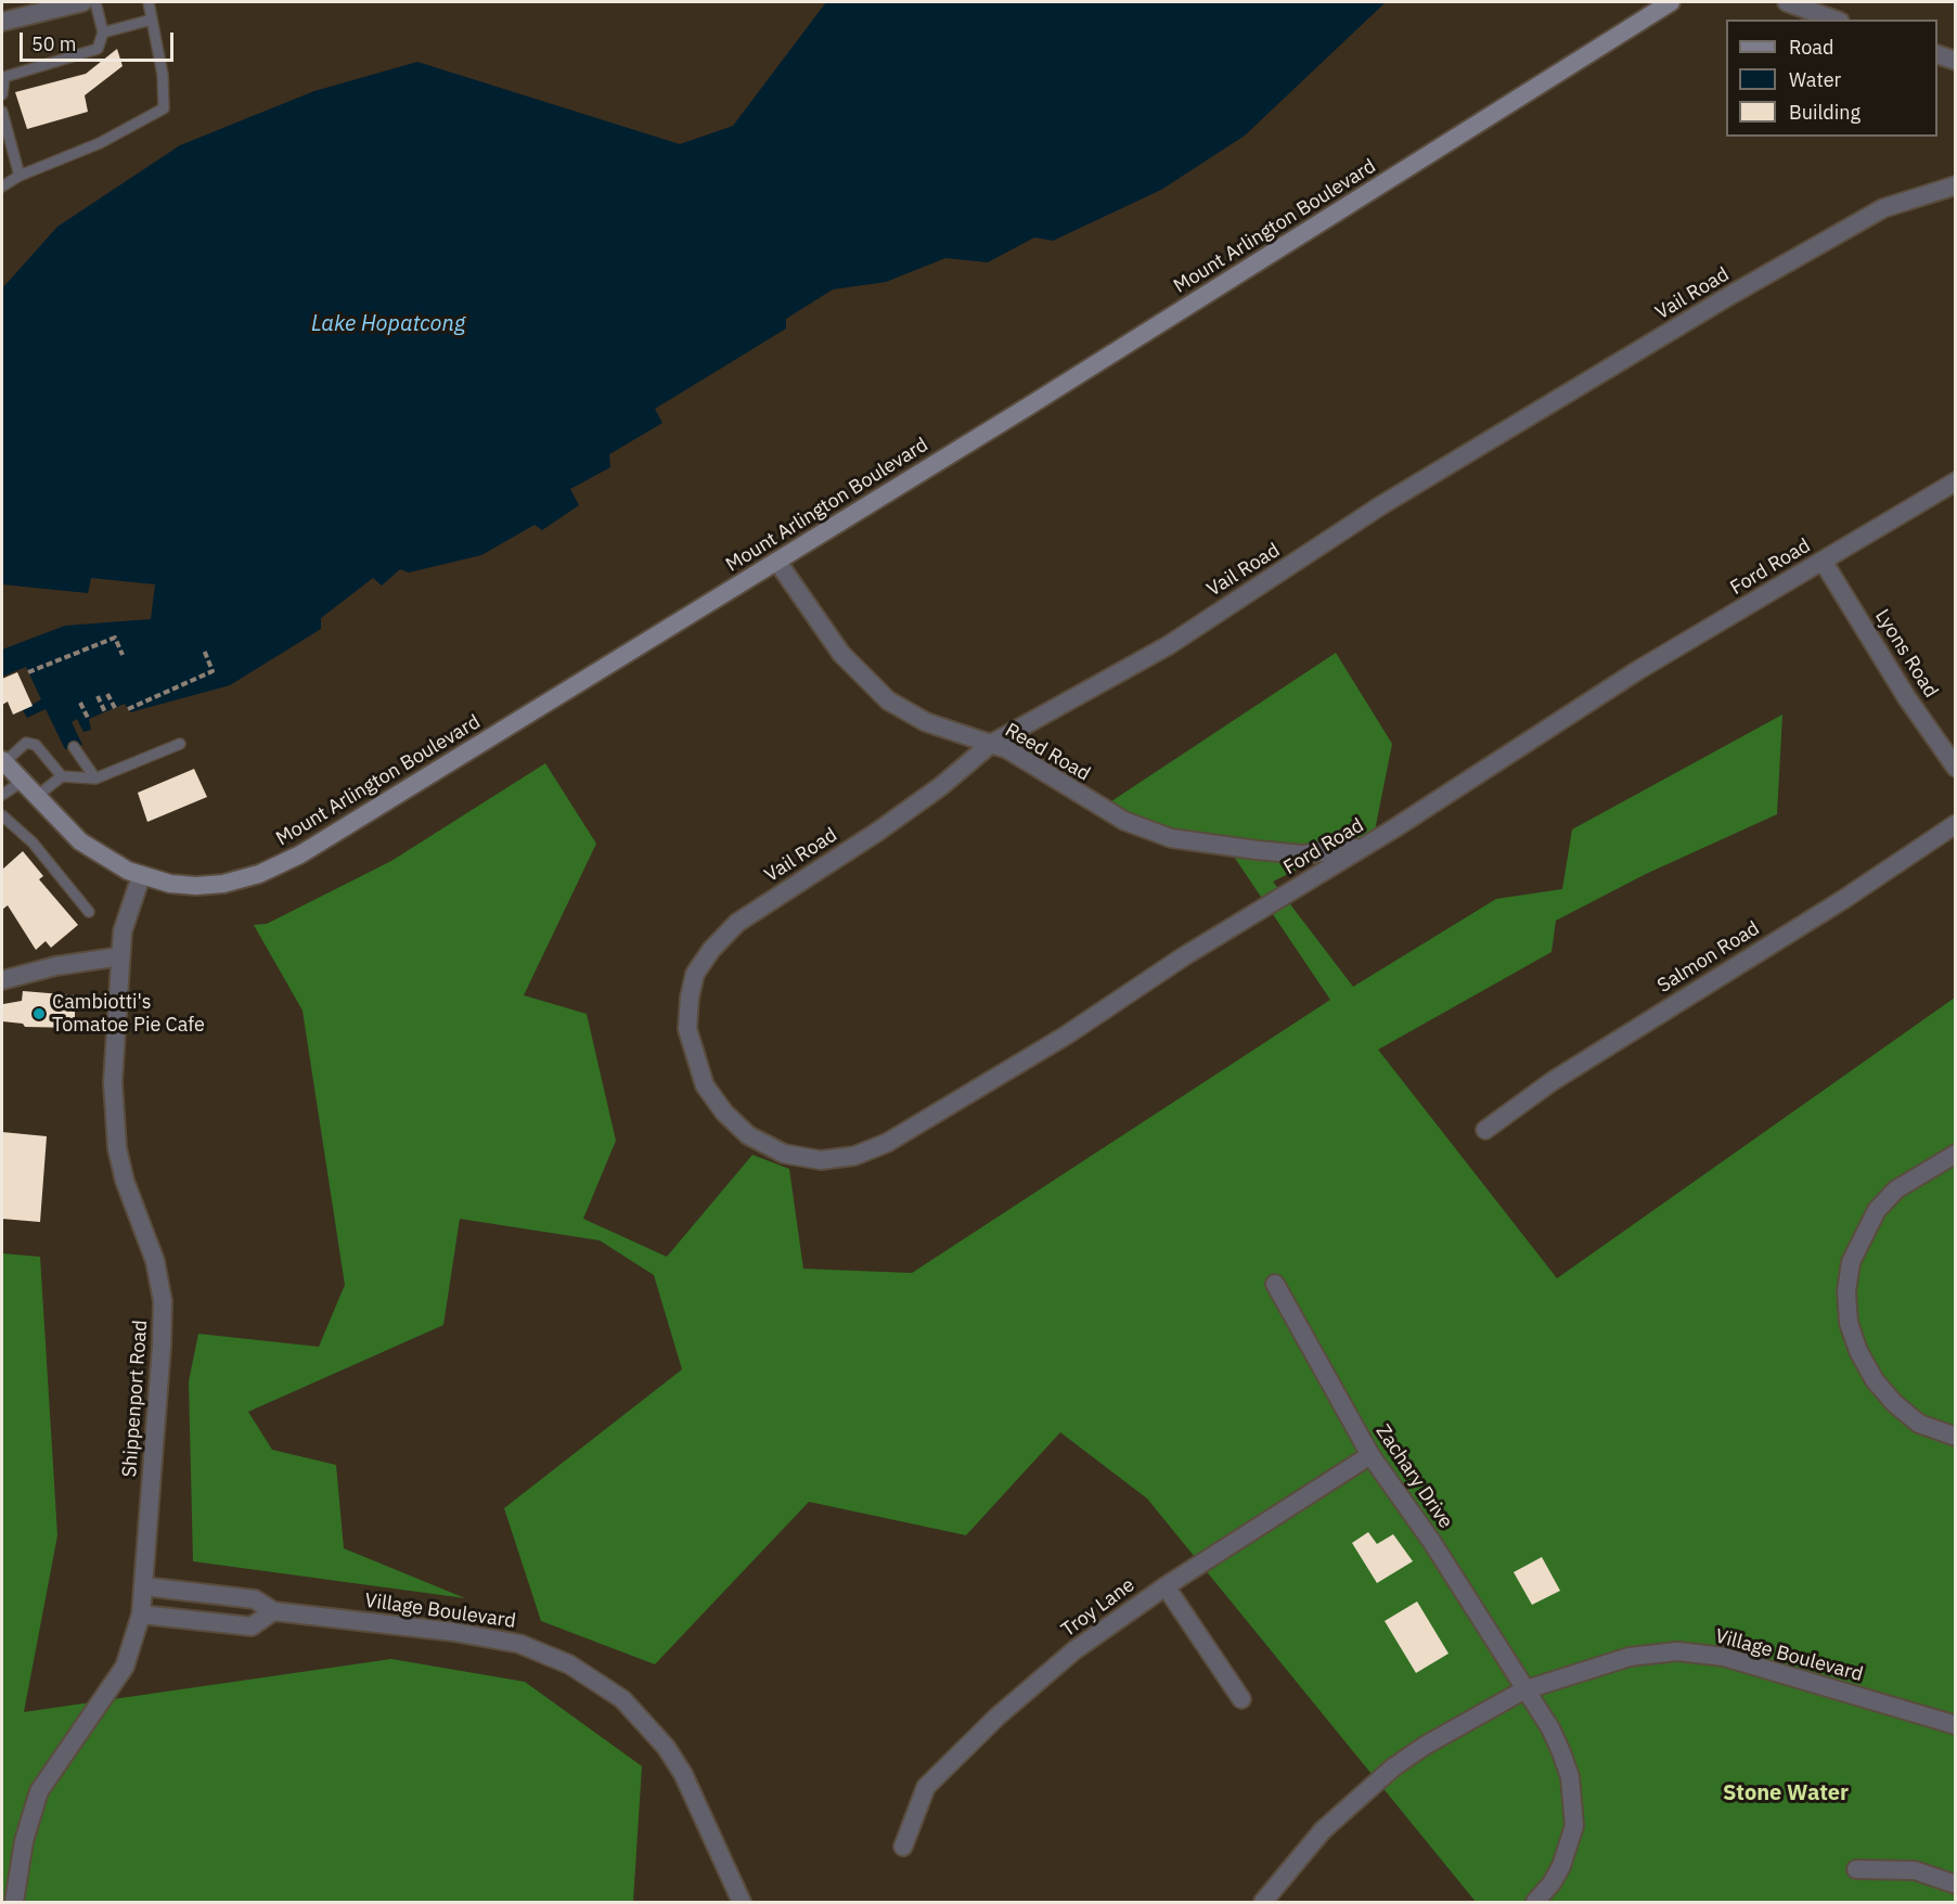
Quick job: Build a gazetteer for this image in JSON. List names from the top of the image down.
{
  "streets": {
    "main road": ["Mount Arlington Boulevard"],
    "street": [
      "Vail Road",
      "Ford Road",
      "Lyons Road",
      "Reed Road",
      "Salmon Road",
      "Shippenport Road",
      "Zachary Drive",
      "Troy Lane",
      "Village Boulevard"
    ]
  },
  "crossings": [
    ["Mount Arlington Boulevard", "Reed Road"],
    ["Mount Arlington Boulevard", "Shippenport Road"],
    ["Vail Road", "Ford Road"],
    ["Vail Road", "Reed Road"],
    ["Ford Road", "Lyons Road"],
    ["Ford Road", "Reed Road"],
    ["Shippenport Road", "Village Boulevard"],
    ["Zachary Drive", "Troy Lane"],
    ["Zachary Drive", "Village Boulevard"]
  ],
  "districts": ["Stone Water"],
  "water": ["Lake Hopatcong"],
  "places": ["Cambiotti's Tomatoe Pie Cafe"],
  "legend": ["Road", "Water", "Building"],
  "scale_bar": "50 m"
}
